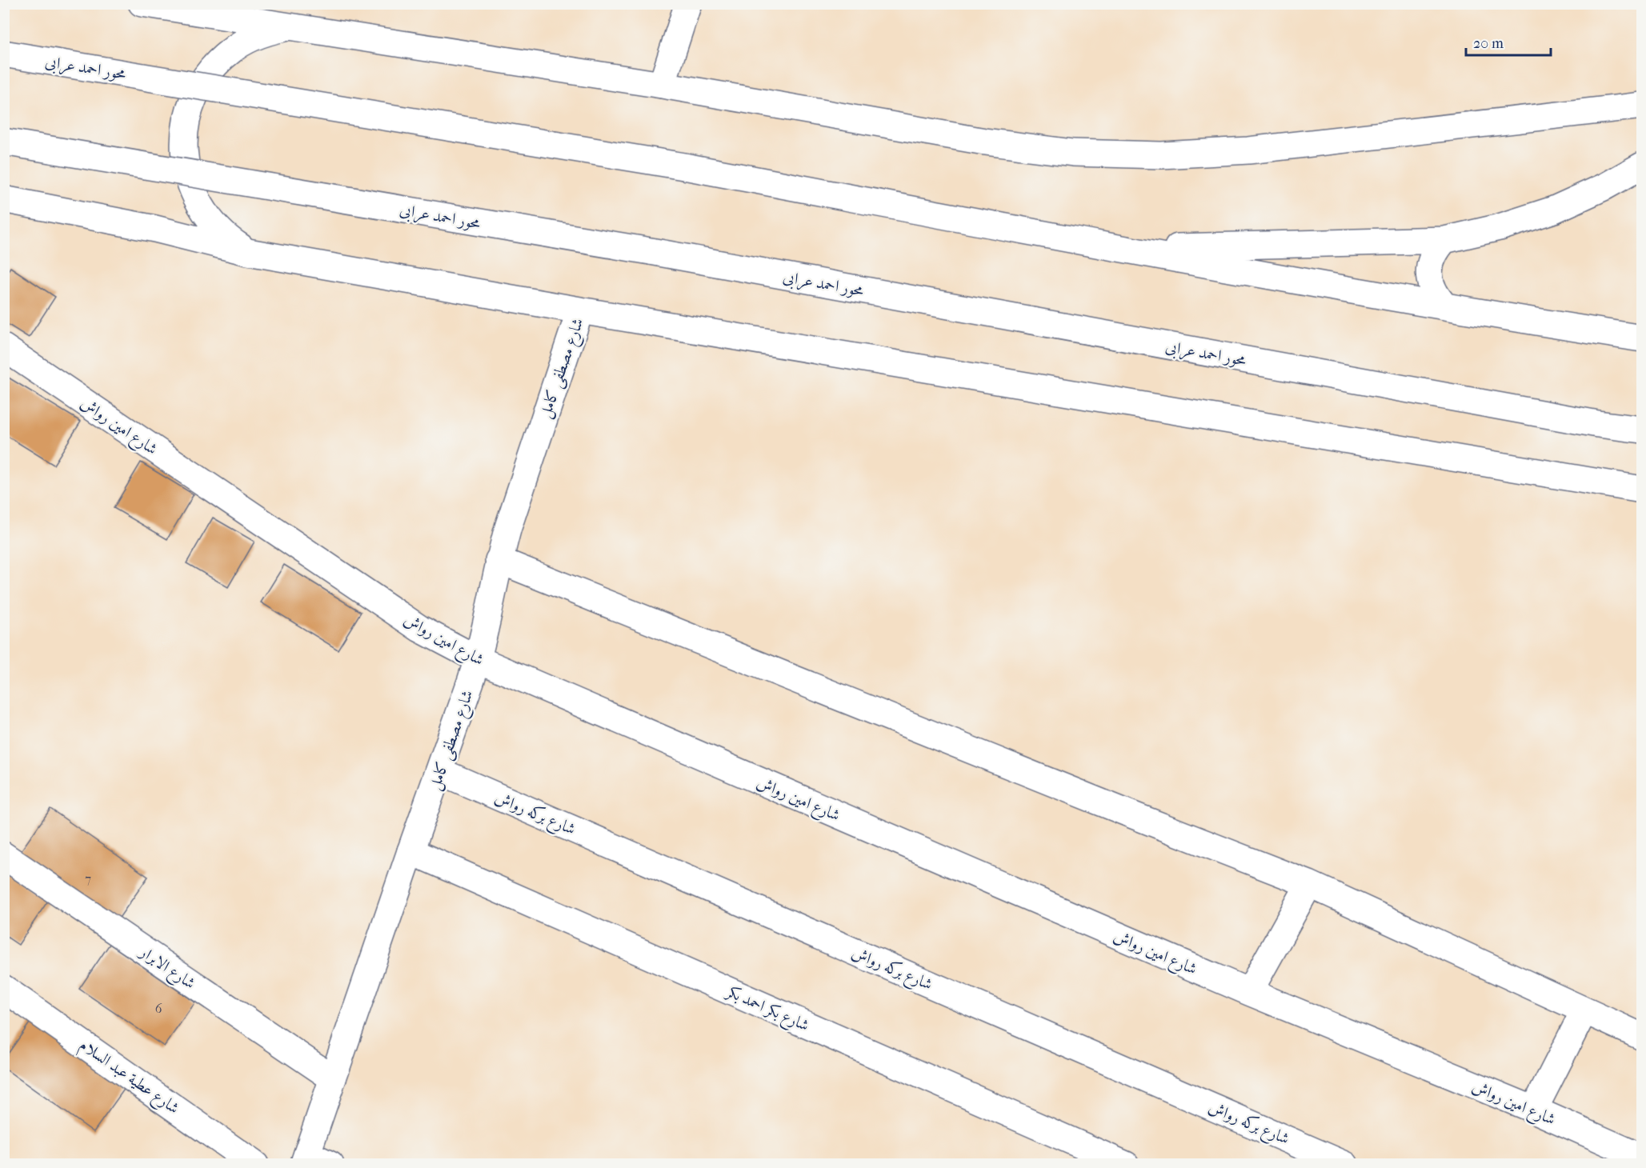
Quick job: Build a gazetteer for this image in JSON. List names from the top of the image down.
{
  "streets": {
    "main road": [
      "محور احمد عرابى",
      "شارع مصطفى كامل",
      "شارع امين رواش",
      "شارع بركه رواش",
      "شارع الابرار",
      "شارع بكر احمد بكر",
      "شارع عطية عبد السلام"
    ]
  },
  "crossings": [
    ["شارع مصطفى كامل", "شارع امين رواش"],
    ["شارع مصطفى كامل", "شارع بركه رواش"],
    ["شارع مصطفى كامل", "شارع الابرار"],
    ["شارع مصطفى كامل", "شارع بكر احمد بكر"]
  ],
  "house_numbers": ["7", "6"],
  "scale_bar": "20 m"
}
